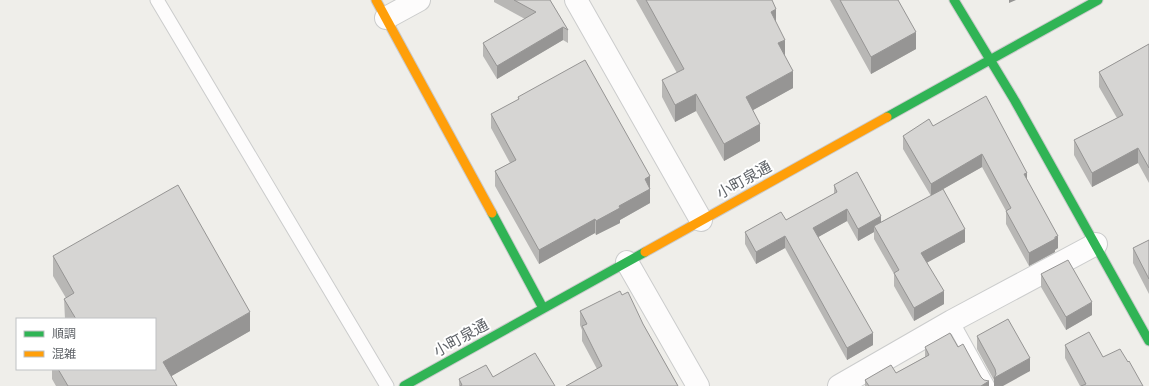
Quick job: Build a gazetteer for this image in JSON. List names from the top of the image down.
{
  "streets": {
    "street": ["小町泉通"]
  },
  "legend": ["順調", "混雑"]
}
